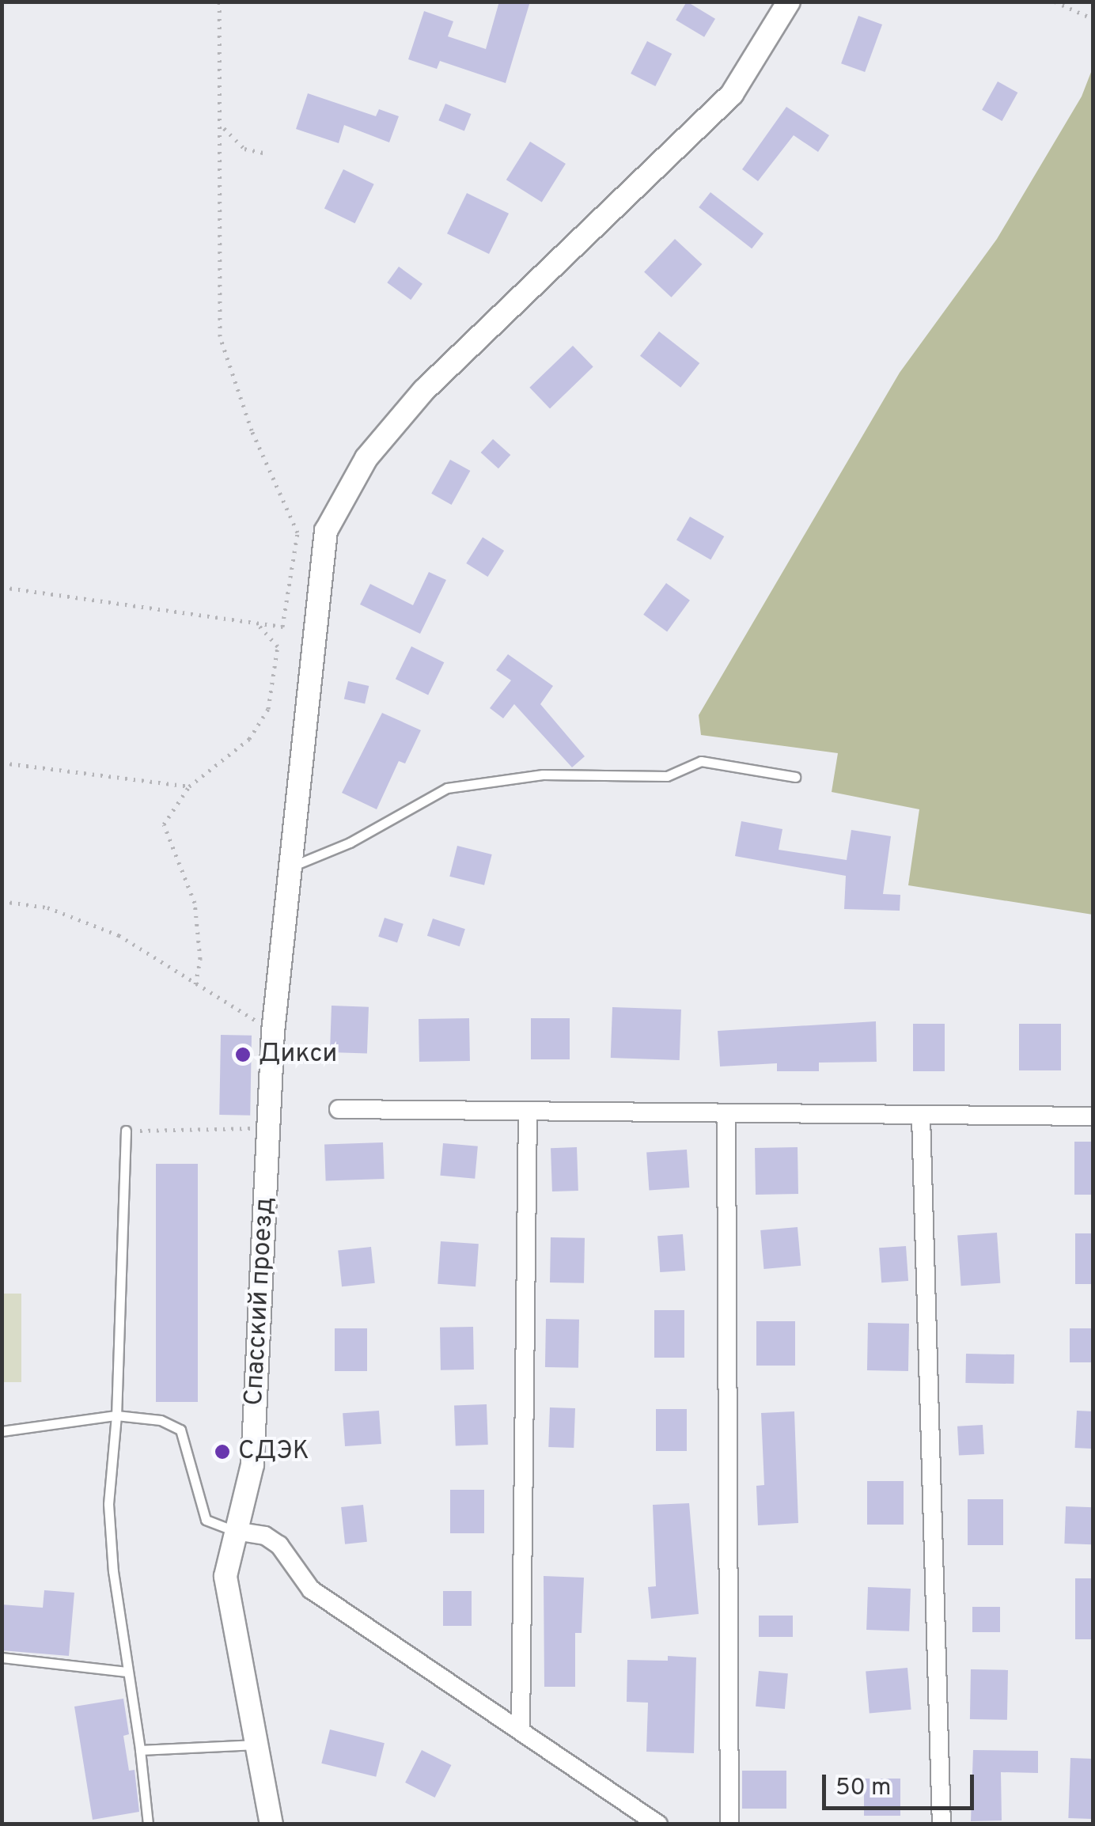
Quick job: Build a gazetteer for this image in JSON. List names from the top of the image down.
{
  "streets": {
    "street": ["Спасский проезд"]
  },
  "places": ["Дикси", "СДЭК"],
  "scale_bar": "50 m"
}
